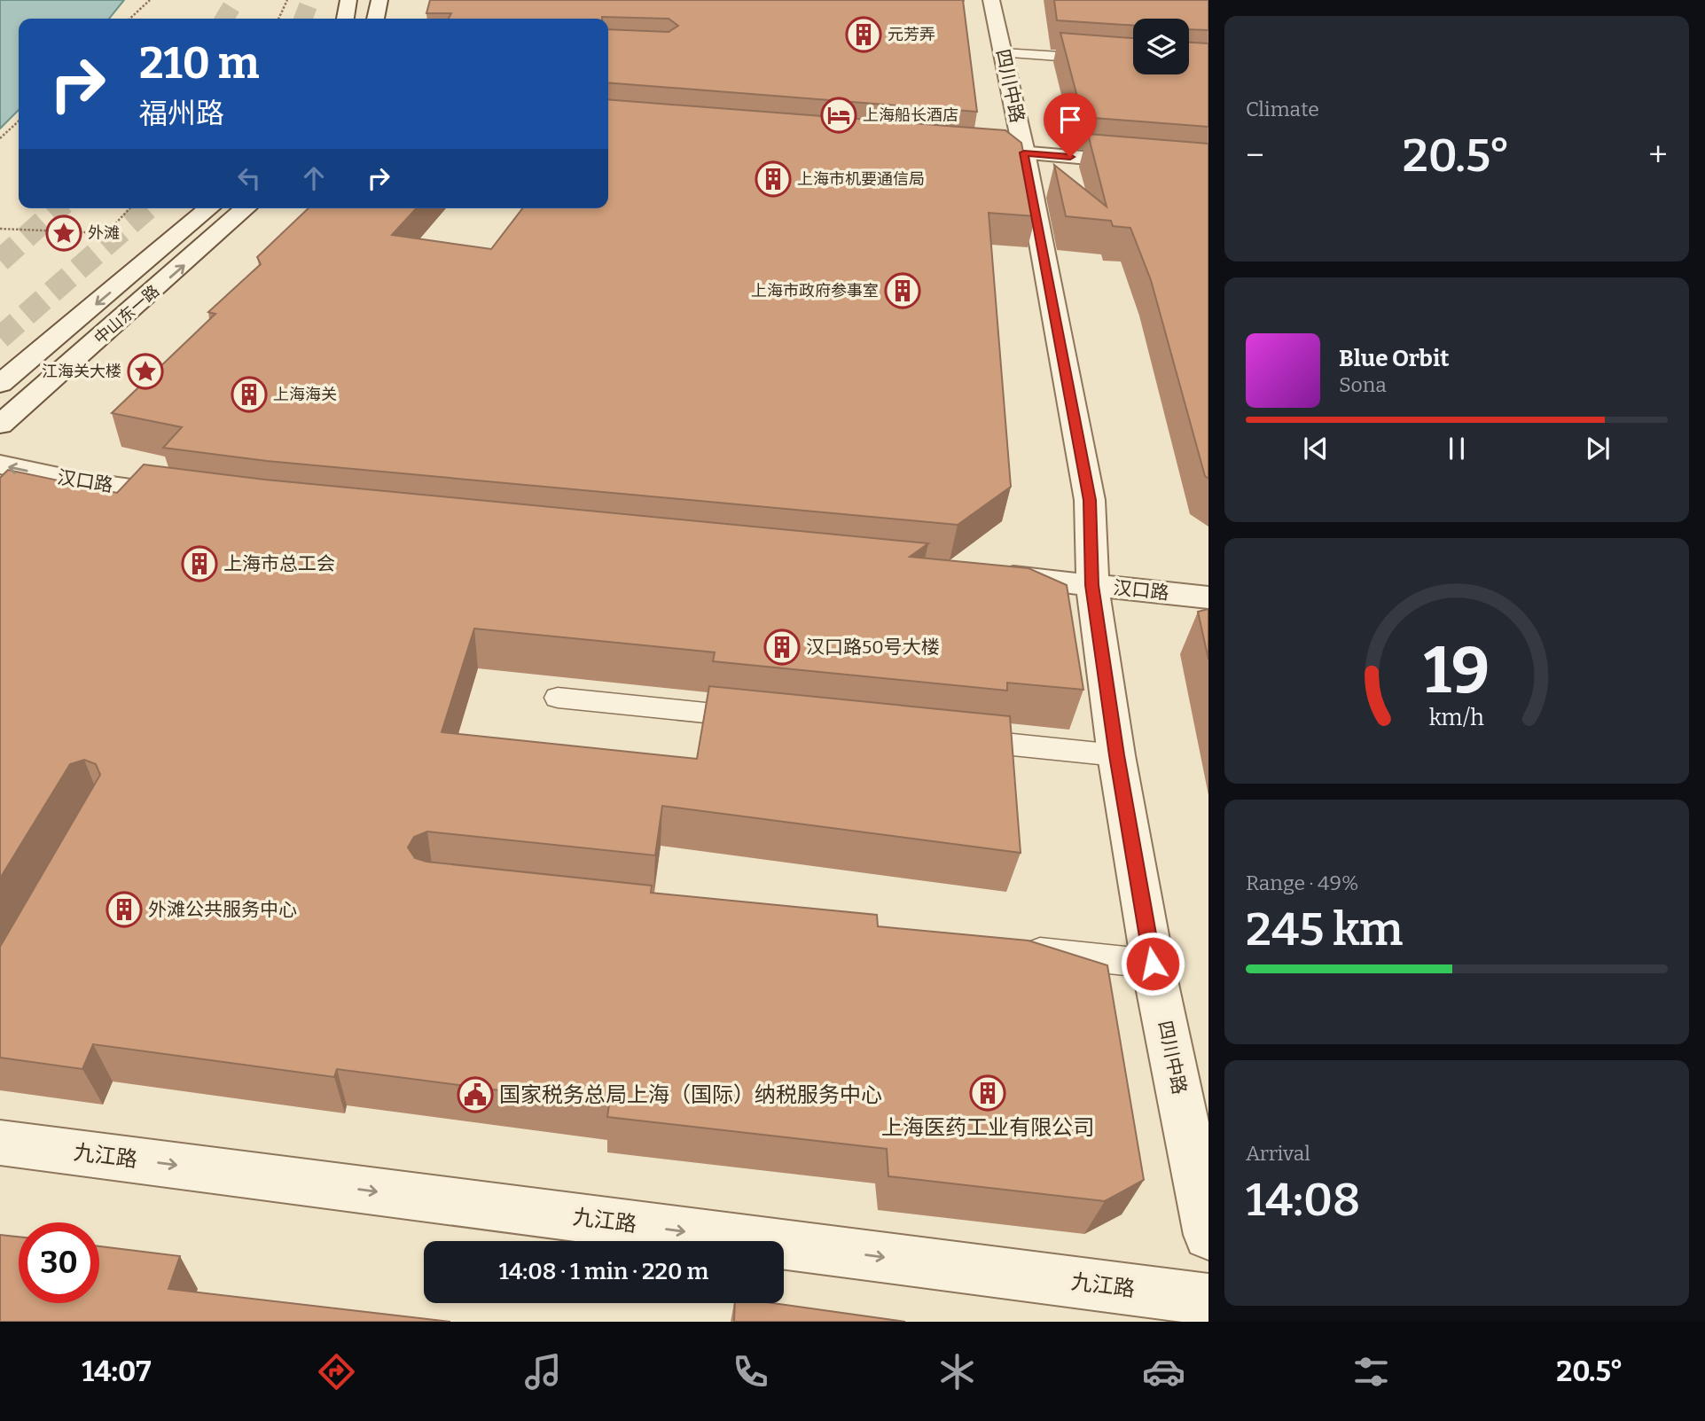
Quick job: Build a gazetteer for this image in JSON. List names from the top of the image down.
{
  "streets": {
    "street": [
      "四川中路",
      "中山东一路",
      "汉口路",
      "九江路"
    ]
  },
  "crossings": [
    ["四川中路", "汉口路"]
  ],
  "one_way": ["汉口路", "九江路"],
  "places": {
    "building": [
      "元芳弄",
      "上海市机要通信局",
      "上海市政府参事室",
      "上海海关",
      "上海市总工会",
      "汉口路50号大楼",
      "外滩公共服务中心",
      "上海医药工业有限公司"
    ],
    "hotel": ["上海船长酒店"],
    "place": ["外滩", "江海关大楼"],
    "public building": ["国家税务总局上海（国际）纳税服务中心"]
  },
  "page": {
    "tile": [
      "Climate",
      ["Range · 49%", "245 km"],
      ["Arrival", "14:08"]
    ],
    "turn": ["210 m", "福州路"],
    "heat": ["−", "20.5°", "+"],
    "song": ["Blue Orbit", "Sona"],
    "limit": "30",
    "trip": "14:08 · 1 min · 220 m",
    "tabs": ["14:07", "20.5°"],
    "gauge": ["19", "km/h"]
  }
}
